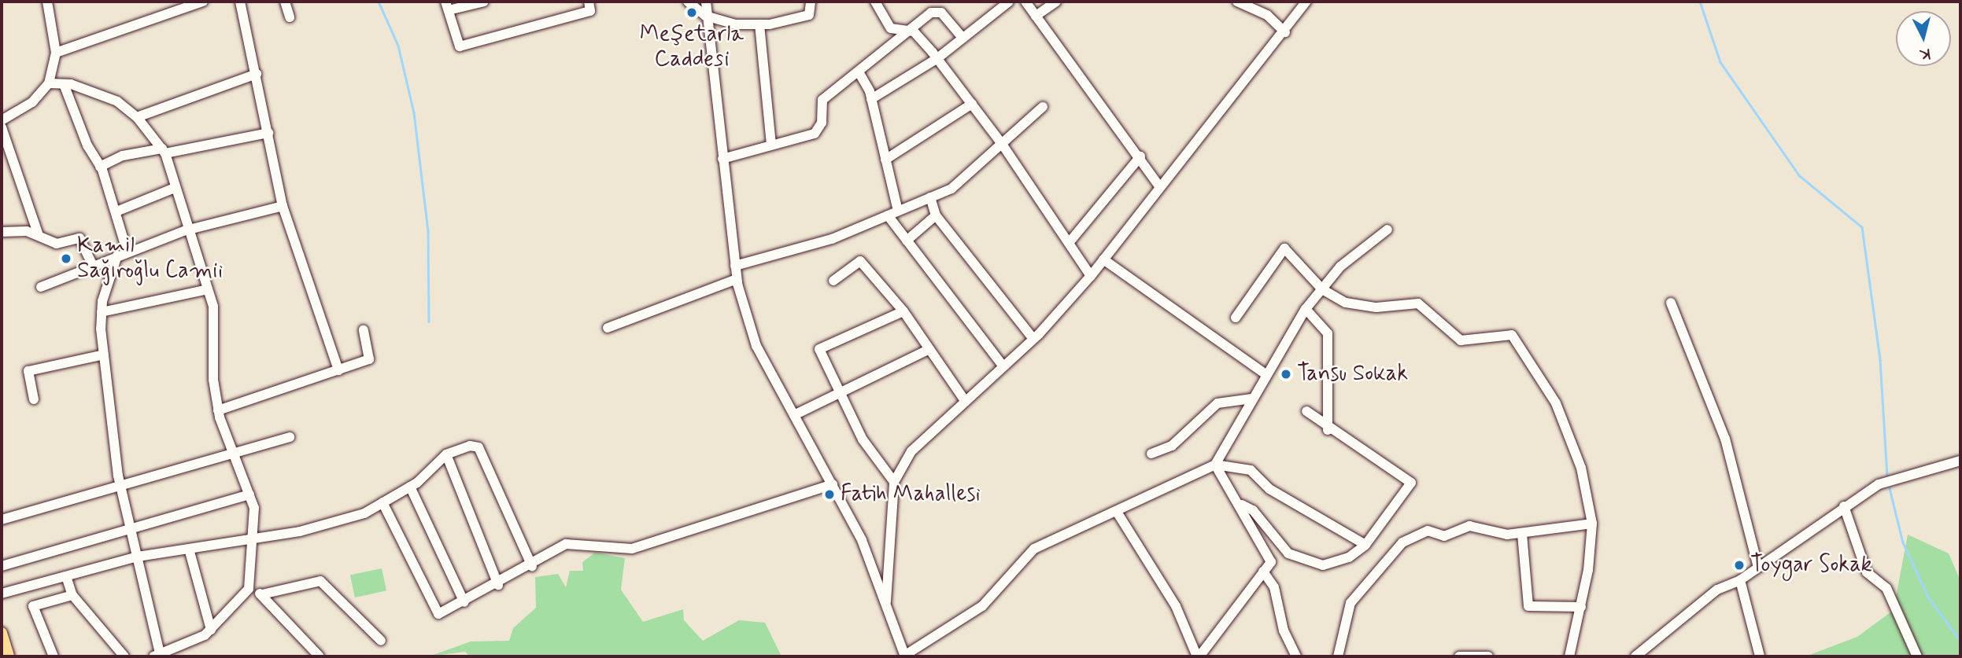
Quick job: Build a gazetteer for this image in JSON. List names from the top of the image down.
{
  "places": [
    "Meşetarla Caddesi",
    "Kamil Sağıroğlu Camii",
    "Tansu Sokak",
    "Fatih Mahallesi",
    "Toygar Sokak"
  ],
  "north": "bottom"
}
